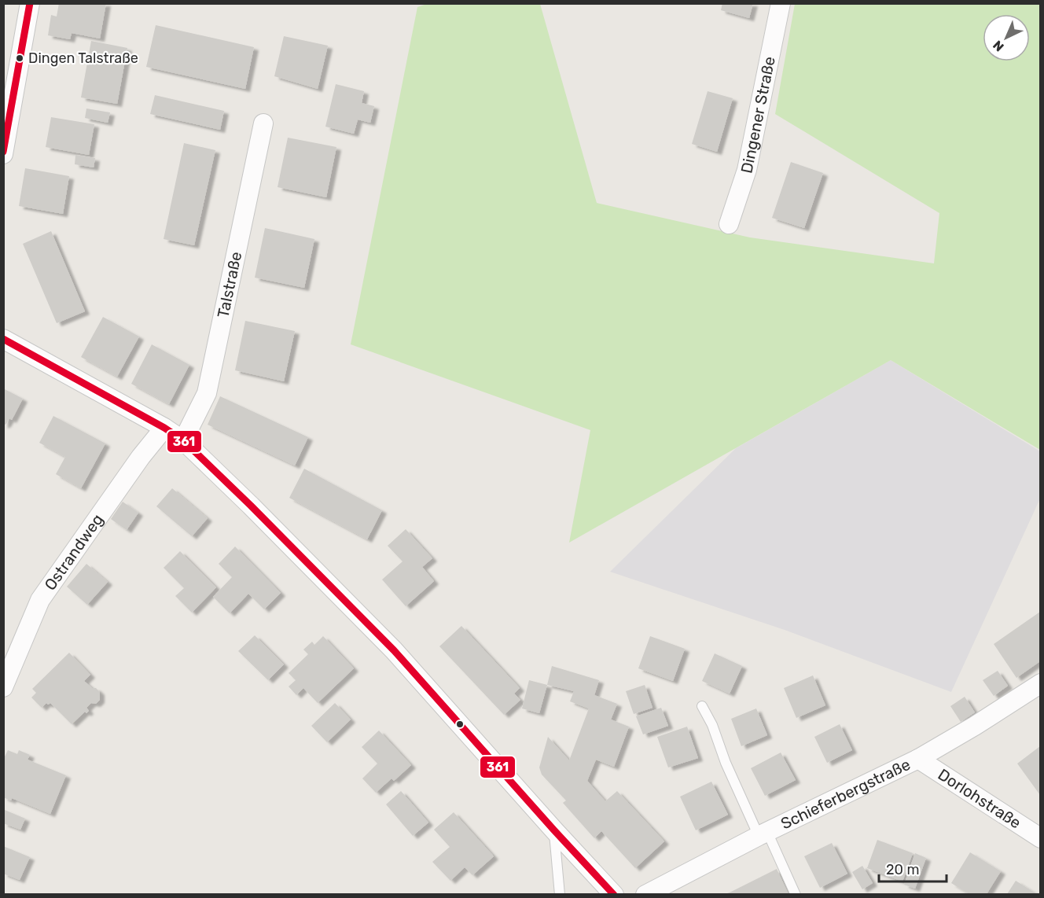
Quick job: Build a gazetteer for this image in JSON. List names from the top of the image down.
{
  "streets": {
    "street": [
      "Dingener Straße",
      "Talstraße",
      "Ostrandweg",
      "Schieferbergstraße",
      "Dorlohstraße"
    ]
  },
  "crossings": [
    ["Schieferbergstraße", "Dorlohstraße"]
  ],
  "places": ["Dingen Talstraße"],
  "lines": ["transit line 361"],
  "scale_bar": "20 m",
  "north": "bottom left"
}
